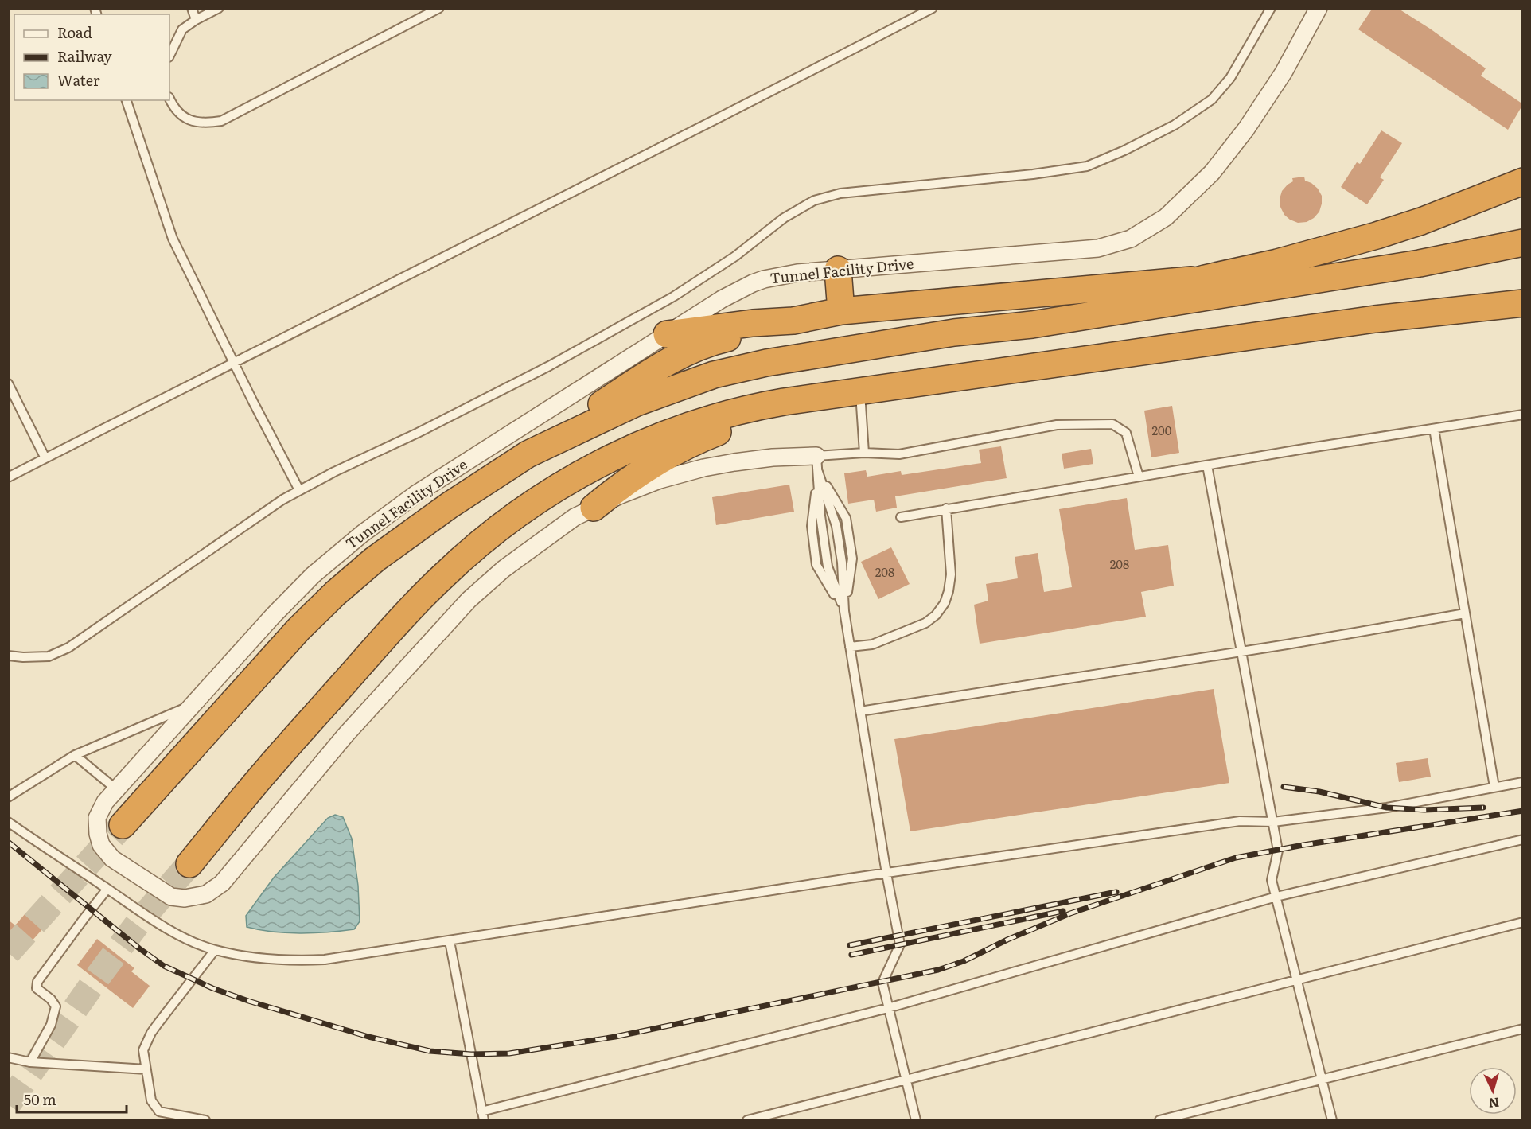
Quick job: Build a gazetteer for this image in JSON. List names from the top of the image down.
{
  "streets": {
    "street": ["Tunnel Facility Drive"]
  },
  "house_numbers": ["200", "208", "208"],
  "legend": ["Road", "Railway", "Water"],
  "scale_bar": "50 m",
  "north": "bottom"
}
